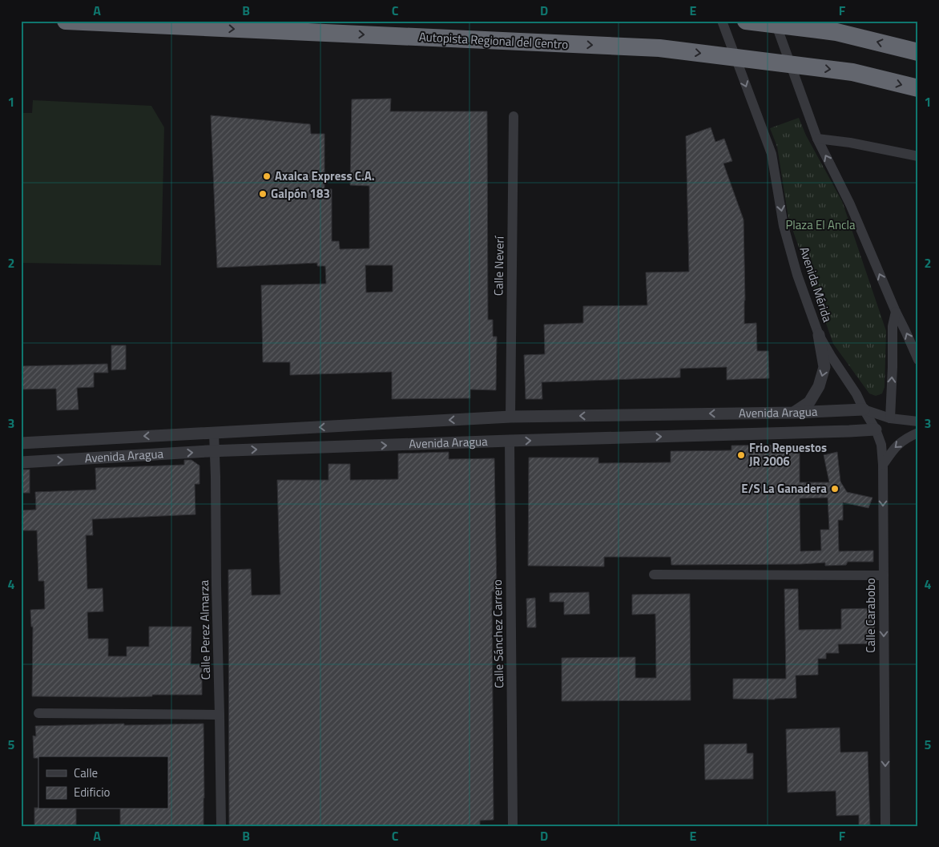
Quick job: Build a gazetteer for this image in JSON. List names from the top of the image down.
{
  "streets": {
    "highway": ["Autopista Regional del Centro"],
    "street": [
      "Calle Neverí",
      "Avenida Mérida",
      "Avenida Aragua",
      "Calle Carabobo",
      "Calle Perez Almarza",
      "Calle Sánchez Carrero"
    ]
  },
  "crossings": [
    ["Calle Neverí", "Avenida Aragua"],
    ["Avenida Mérida", "Avenida Aragua"],
    ["Avenida Mérida", "Calle Carabobo"],
    ["Avenida Aragua", "Calle Carabobo"],
    ["Avenida Aragua", "Calle Perez Almarza"],
    ["Avenida Aragua", "Calle Sánchez Carrero"]
  ],
  "one_way": ["Autopista Regional del Centro", "Calle Carabobo"],
  "parks": ["Plaza El Ancla"],
  "places": [
    "Axalca Express C.A.",
    "Galpón 183",
    "Frio Repuestos JR 2006",
    "E/S La Ganadera"
  ],
  "legend": ["Calle", "Edificio"],
  "grid": {
    "columns": [
      "A",
      "B",
      "C",
      "D",
      "E",
      "F"
    ],
    "rows": [
      "1",
      "2",
      "3",
      "4",
      "5"
    ]
  }
}
